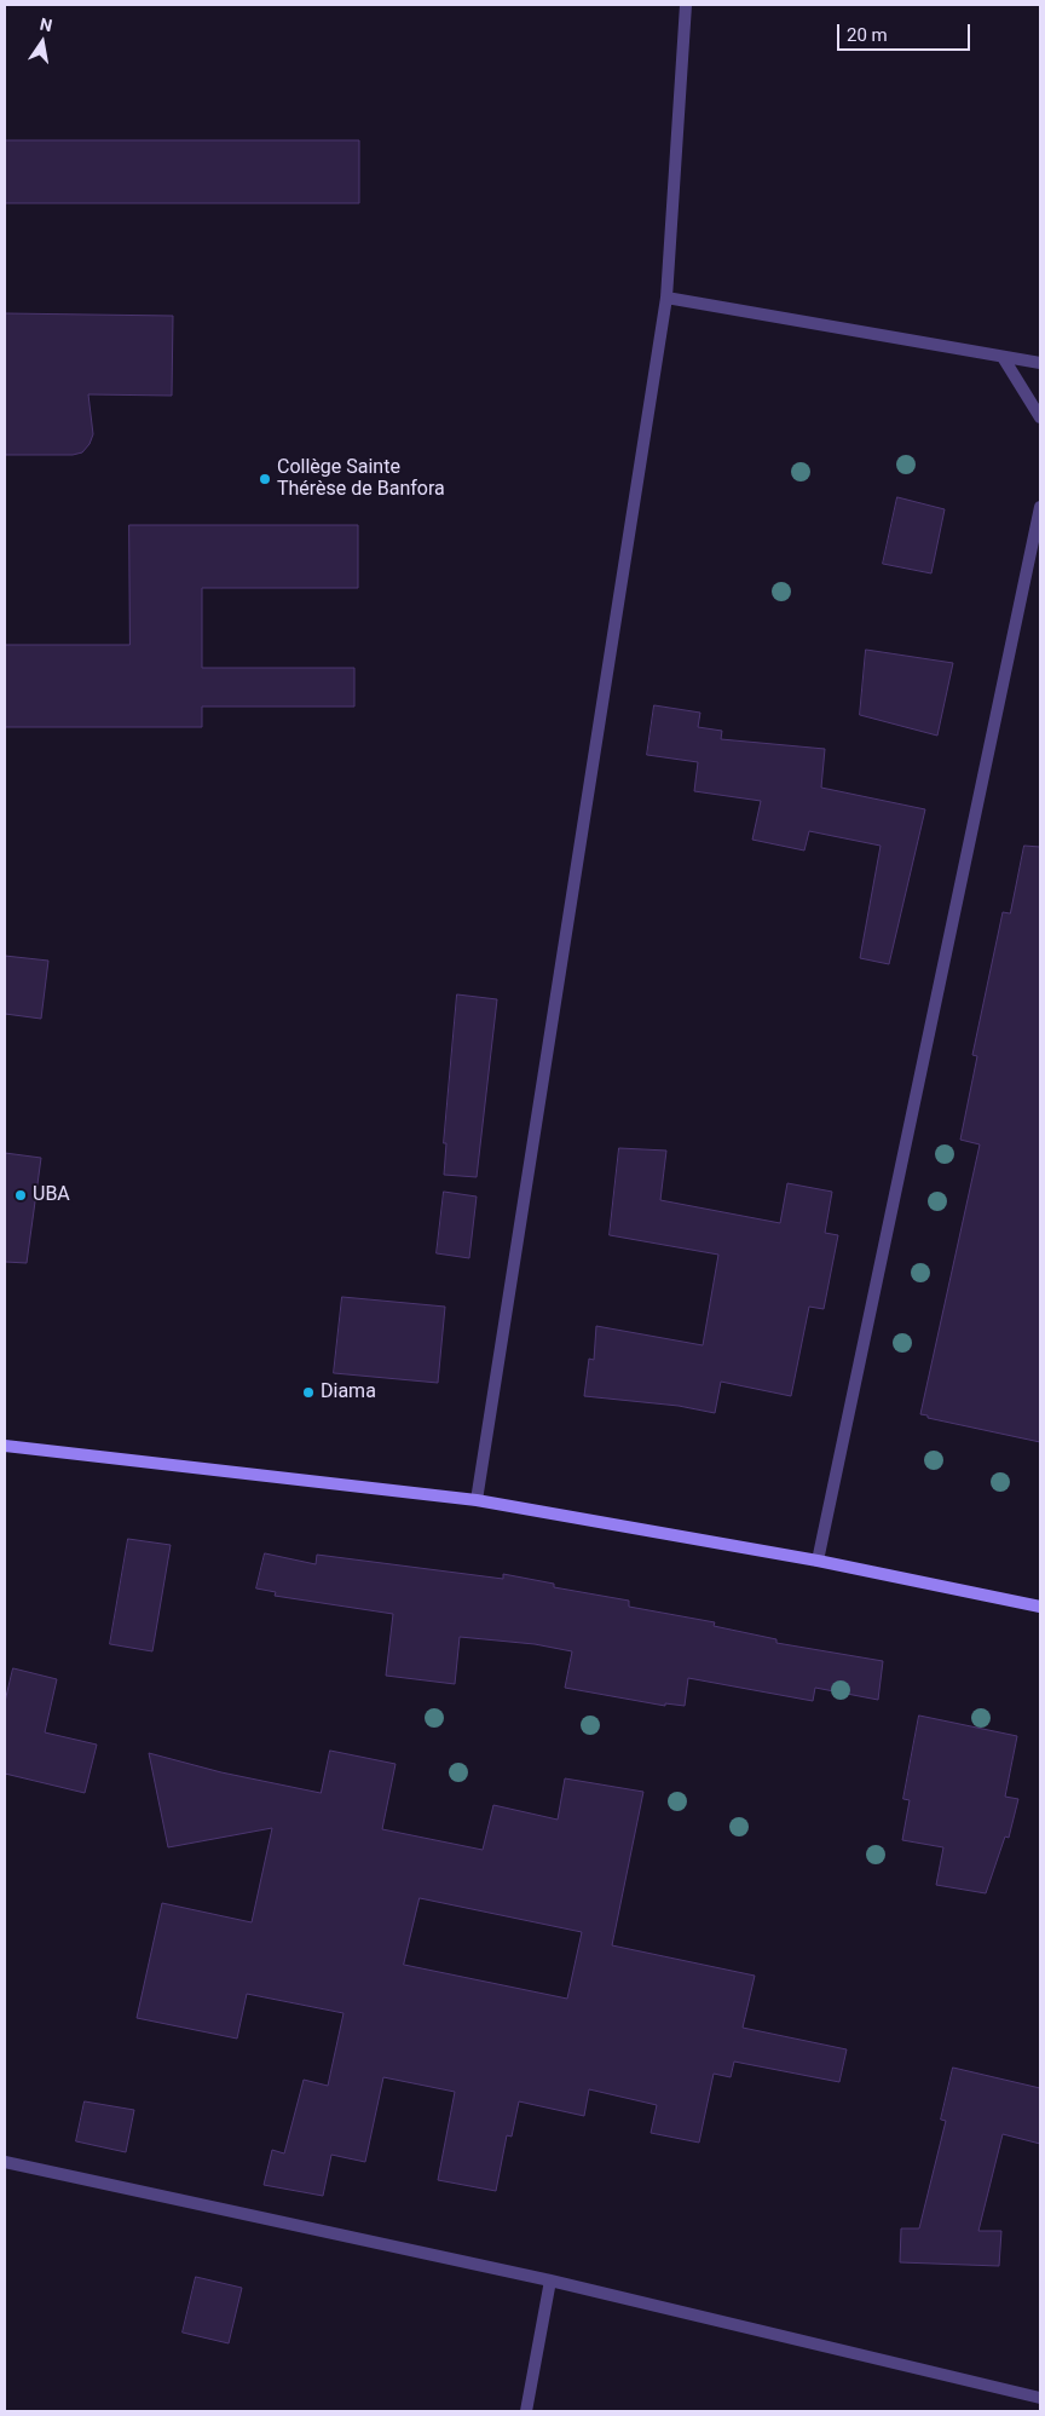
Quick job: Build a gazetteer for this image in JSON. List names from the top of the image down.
{
  "places": ["Collège Sainte Thérèse de Banfora", "UBA", "Diama"],
  "scale_bar": "20 m",
  "north": "top"
}
